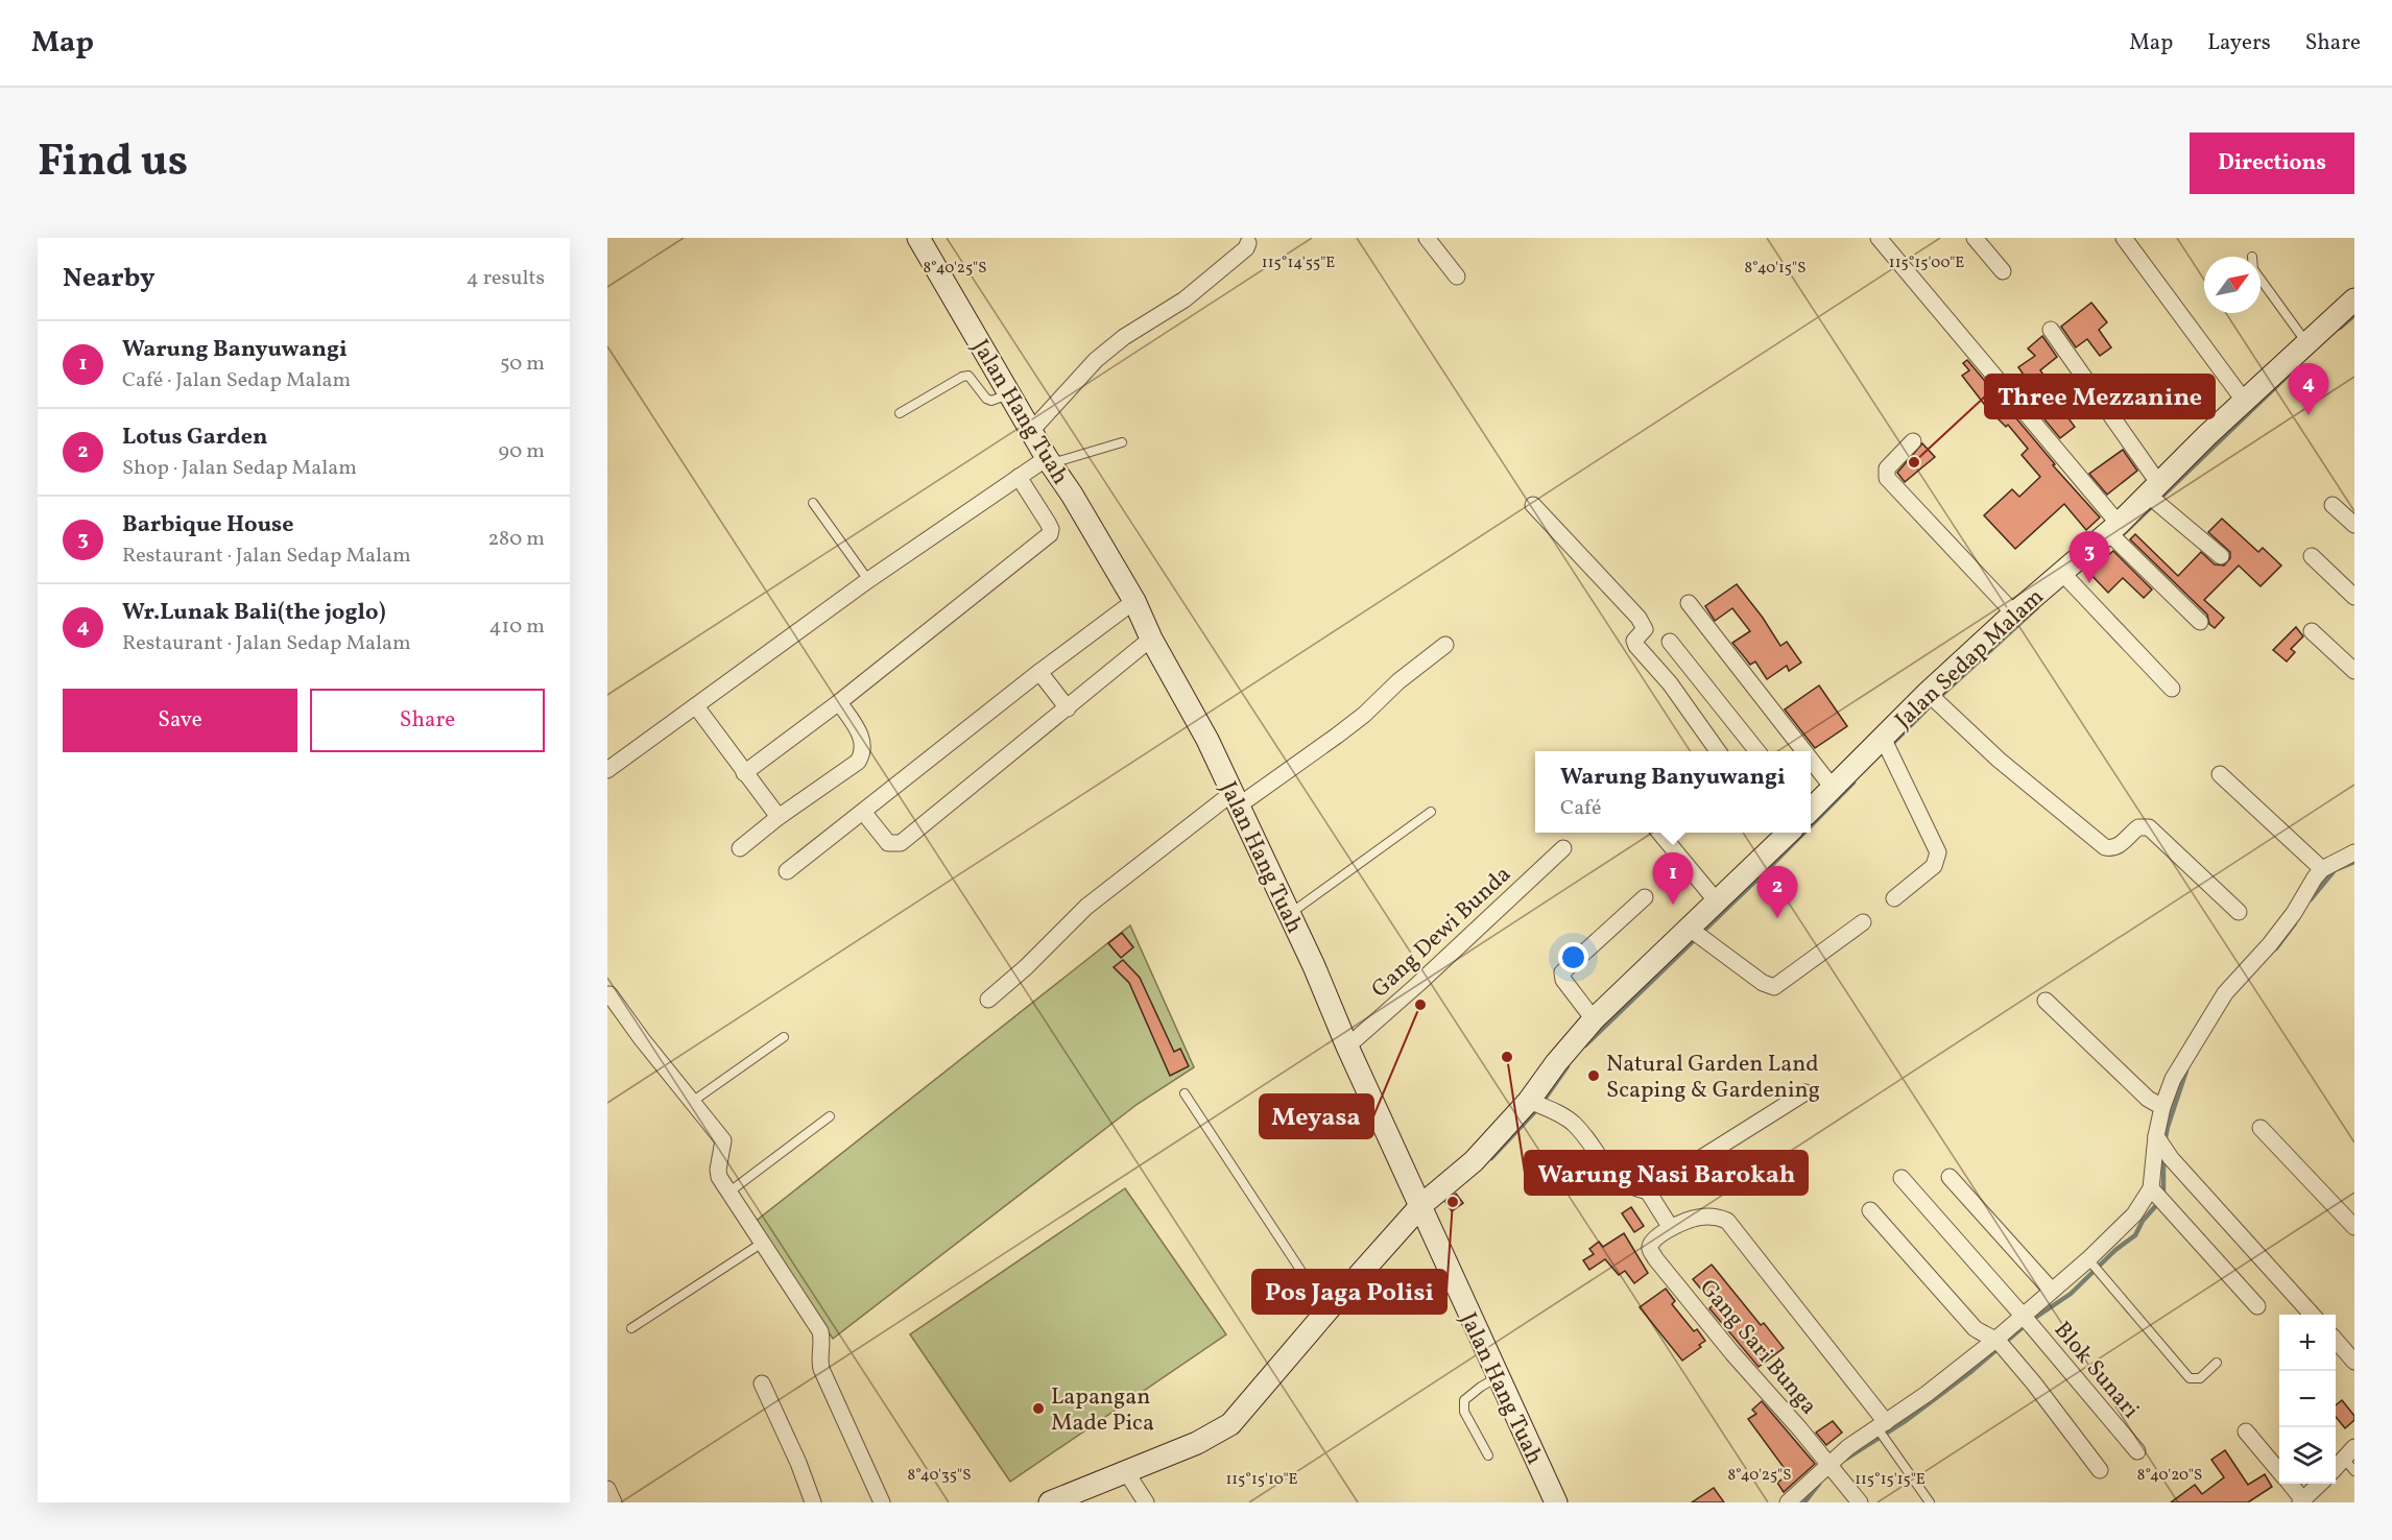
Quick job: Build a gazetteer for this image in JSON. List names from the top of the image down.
{
  "streets": {
    "street": [
      "Jalan Hang Tuah",
      "Jalan Sedap Malam",
      "Gang Dewi Bunda",
      "Gang Sari Bunga",
      "Blok Sunari"
    ]
  },
  "crossings": [
    ["Jalan Hang Tuah", "Gang Dewi Bunda"]
  ],
  "places": [
    "Three Mezzanine",
    "Meyasa",
    "Warung Nasi Barokah",
    "Natural Garden Land Scaping & Gardening",
    "Pos Jaga Polisi",
    "Lapangan Made Pica"
  ],
  "north": "top right",
  "page": {
    "header": "Map",
    "nav": ["Map", "Layers", "Share"],
    "title": "Find us",
    "buttons": [
      "Directions",
      ["Save", "Share"]
    ],
    "heading": ["Nearby", "4 results"],
    "list": [
      {
        "mark": "1",
        "name": "Warung Banyuwangi",
        "note": "Café · Jalan Sedap Malam",
        "value": "50 m"
      },
      {
        "mark": "2",
        "name": "Lotus Garden",
        "note": "Shop · Jalan Sedap Malam",
        "value": "90 m"
      },
      {
        "mark": "3",
        "name": "Barbique House",
        "note": "Restaurant · Jalan Sedap Malam",
        "value": "280 m"
      },
      {
        "mark": "4",
        "name": "Wr.Lunak Bali(the joglo)",
        "note": "Restaurant · Jalan Sedap Malam",
        "value": "410 m"
      }
    ],
    "pins": [
      "4",
      "3",
      "1",
      "2"
    ],
    "popup": ["Warung Banyuwangi", "Café"],
    "map_buttons": ["+", "−"]
  },
  "coordinates": [
    "115°14'55\"E",
    "115°15'00\"E",
    "8°40'25\"S",
    "8°40'15\"S",
    "8°40'35\"S",
    "8°40'20\"S",
    "115°15'10\"E",
    "115°15'15\"E"
  ]
}
